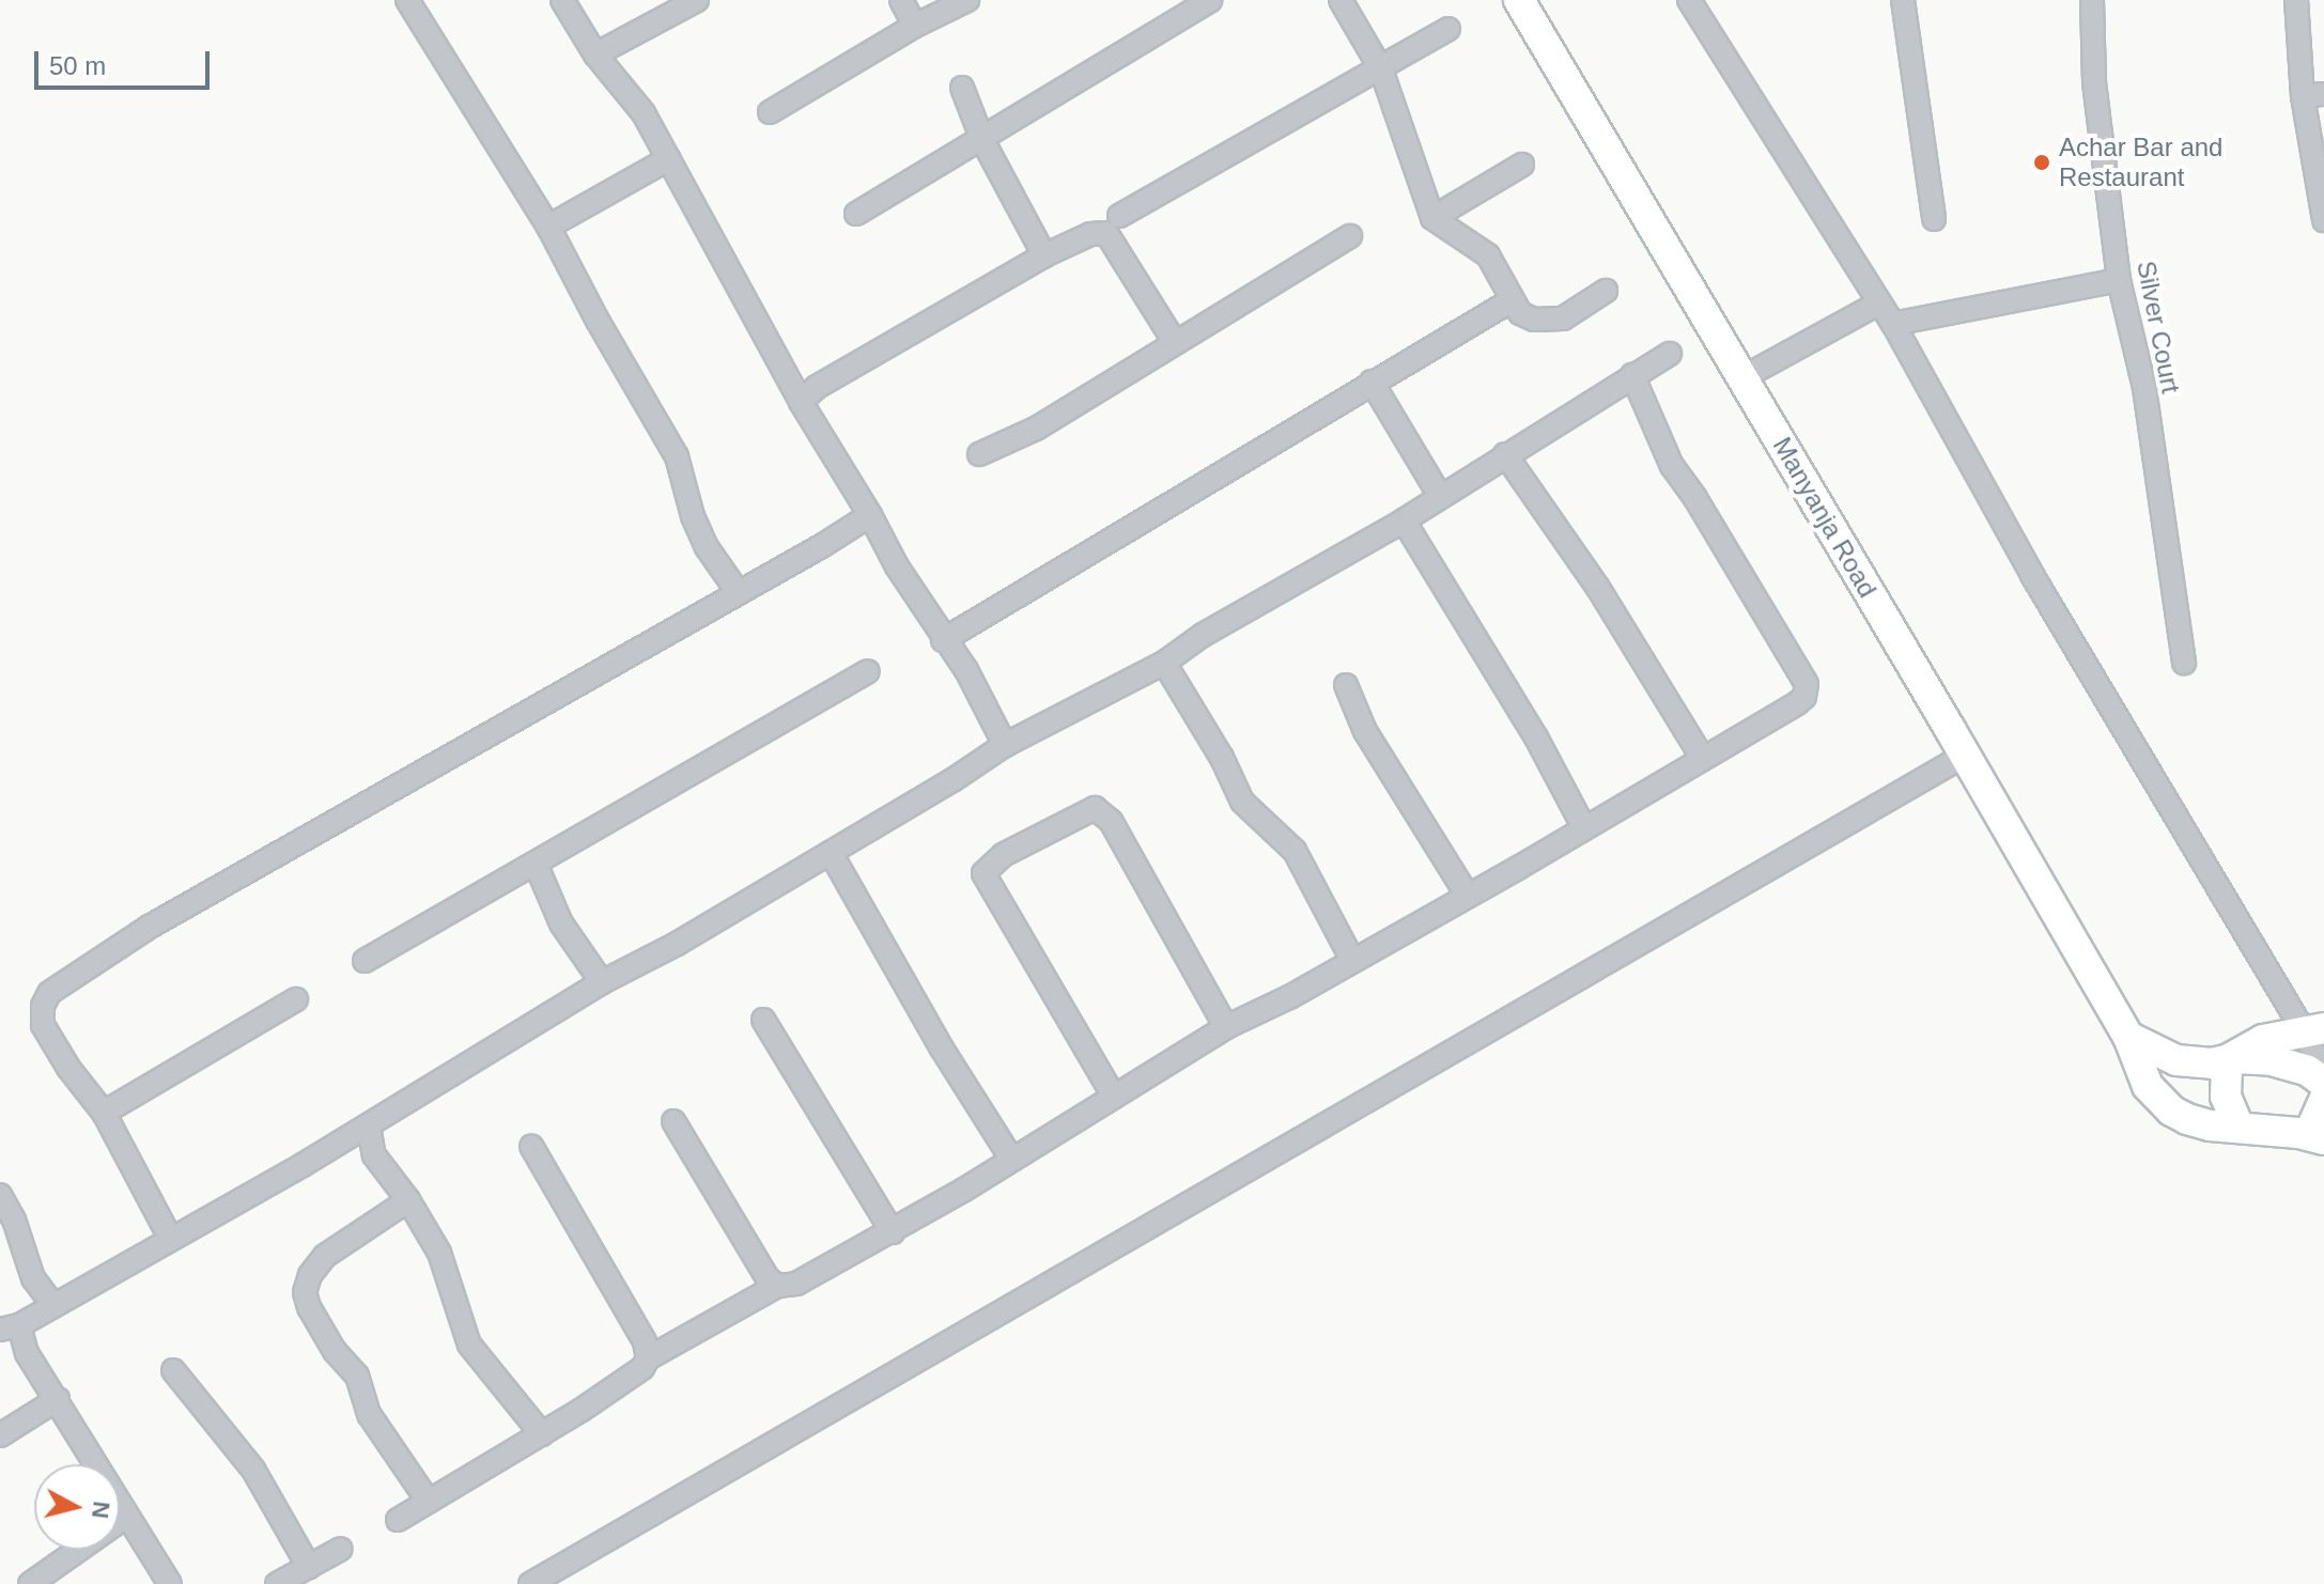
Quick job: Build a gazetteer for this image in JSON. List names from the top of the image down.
{
  "streets": {
    "main road": ["Manyanja Road"],
    "street": ["Silver Court"]
  },
  "places": ["Achar Bar and Restaurant"],
  "scale_bar": "50 m",
  "north": "right"
}
